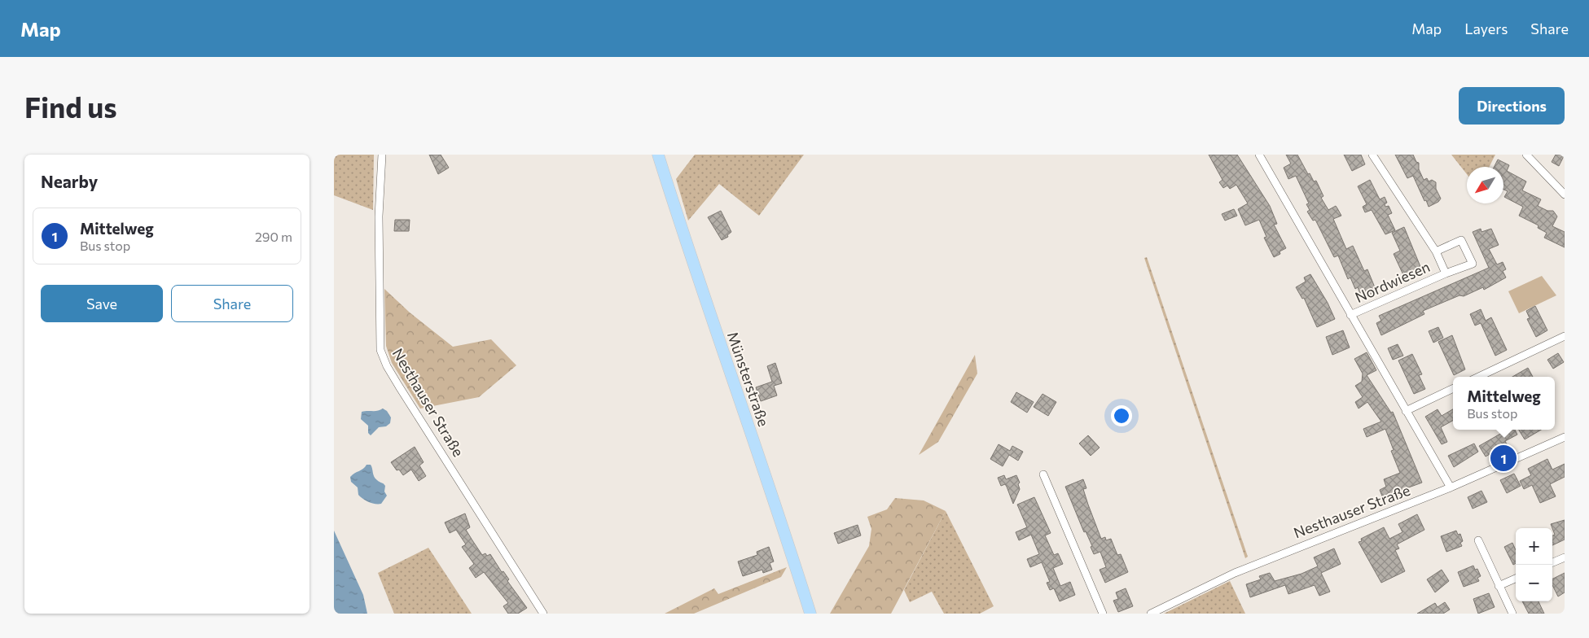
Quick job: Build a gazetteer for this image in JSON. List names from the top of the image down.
{
  "streets": {
    "main road": ["Münsterstraße"],
    "street": ["Nordwiesen", "Nesthauser Straße"]
  },
  "north": "bottom left",
  "page": {
    "header": "Map",
    "nav": ["Map", "Layers", "Share"],
    "buttons": [
      "Directions",
      ["Save", "Share"]
    ],
    "title": "Find us",
    "heading": "Nearby",
    "list": [
      {
        "mark": "1",
        "name": "Mittelweg",
        "note": "Bus stop",
        "value": "290 m"
      }
    ],
    "popup": ["Mittelweg", "Bus stop"],
    "pins": "1",
    "map_buttons": ["+", "−"]
  }
}
